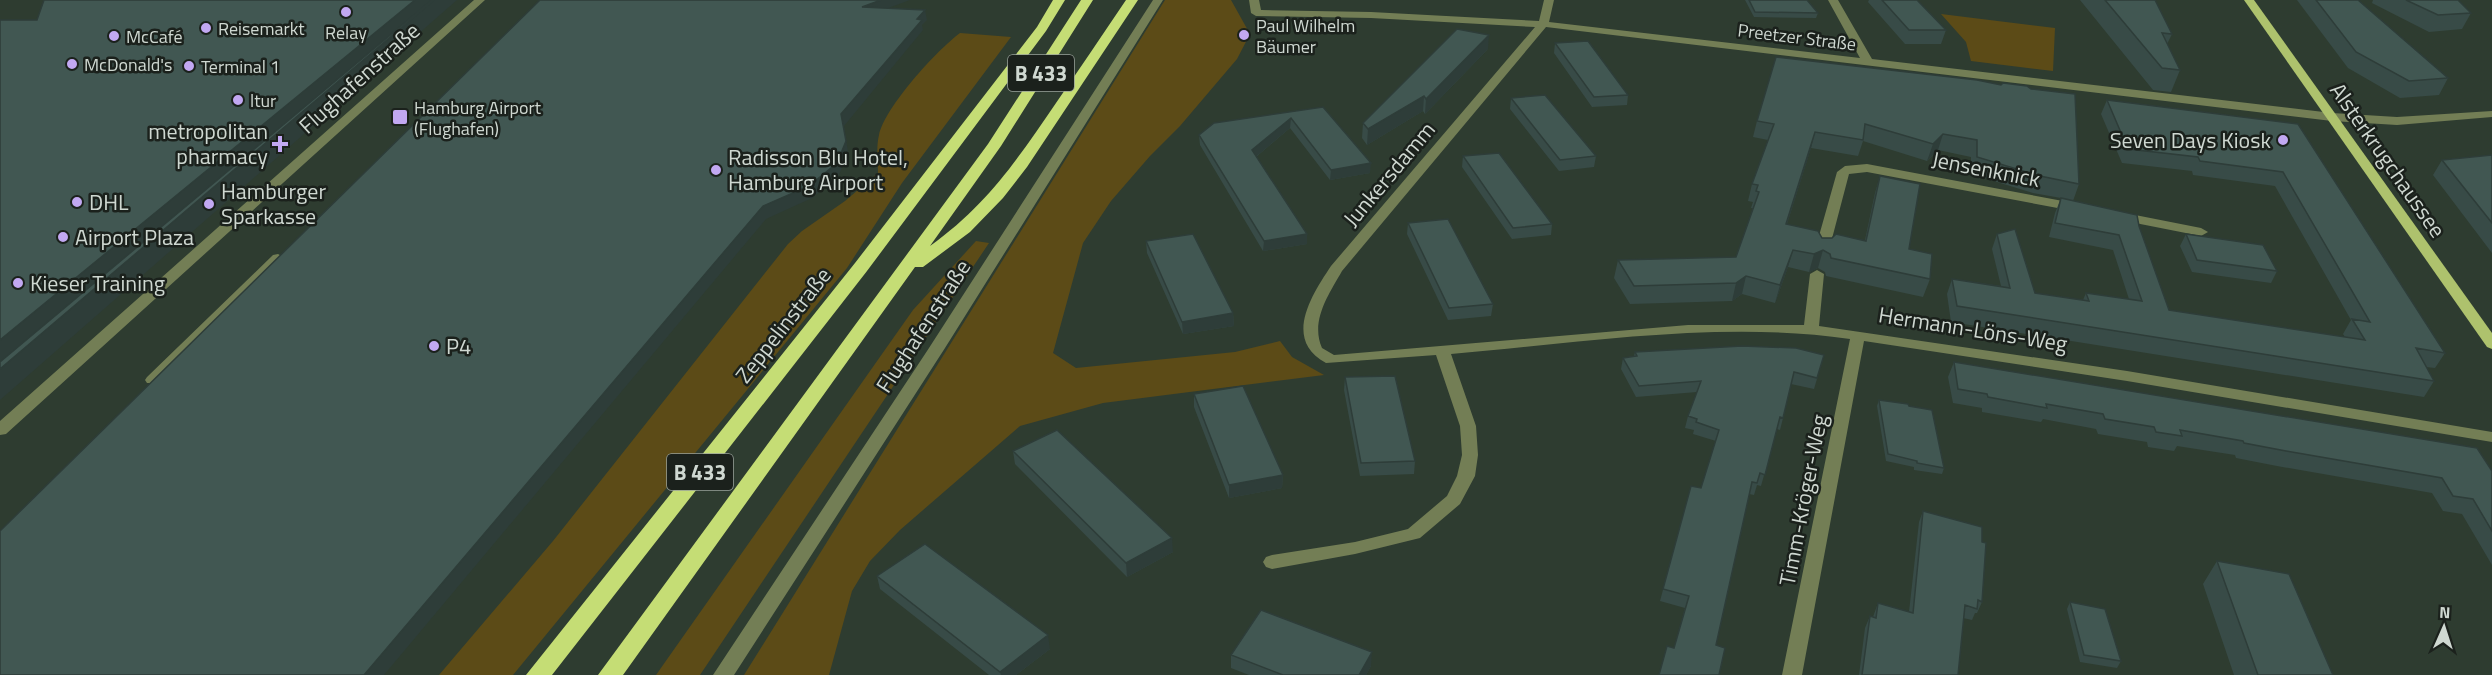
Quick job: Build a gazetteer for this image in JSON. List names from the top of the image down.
{
  "streets": {
    "highway": ["B 433", "Zeppelinstraße"],
    "main road": ["Alsterkrugchaussee"],
    "street": [
      "Preetzer Straße",
      "Flughafenstraße",
      "Jensenknick",
      "Junkersdamm",
      "Hermann-Löns-Weg",
      "Timm-Kröger-Weg"
    ]
  },
  "crossings": [
    ["Preetzer Straße", "Alsterkrugchaussee"],
    ["Preetzer Straße", "Junkersdamm"],
    ["Junkersdamm", "Hermann-Löns-Weg"],
    ["Hermann-Löns-Weg", "Timm-Kröger-Weg"]
  ],
  "places": {
    "other": [
      "Relay",
      "Reisemarkt",
      "Paul Wilhelm Bäumer",
      "McCafé",
      "McDonald's",
      "Terminal 1",
      "ltur",
      "Seven Days Kiosk",
      "Radisson Blu Hotel, Hamburg Airport",
      "DHL",
      "Hamburger Sparkasse",
      "Airport Plaza",
      "Kieser Training",
      "P4"
    ],
    "transit": ["Hamburg Airport (Flughafen)"],
    "health": ["metropolitan pharmacy"]
  },
  "north": "top"
}
